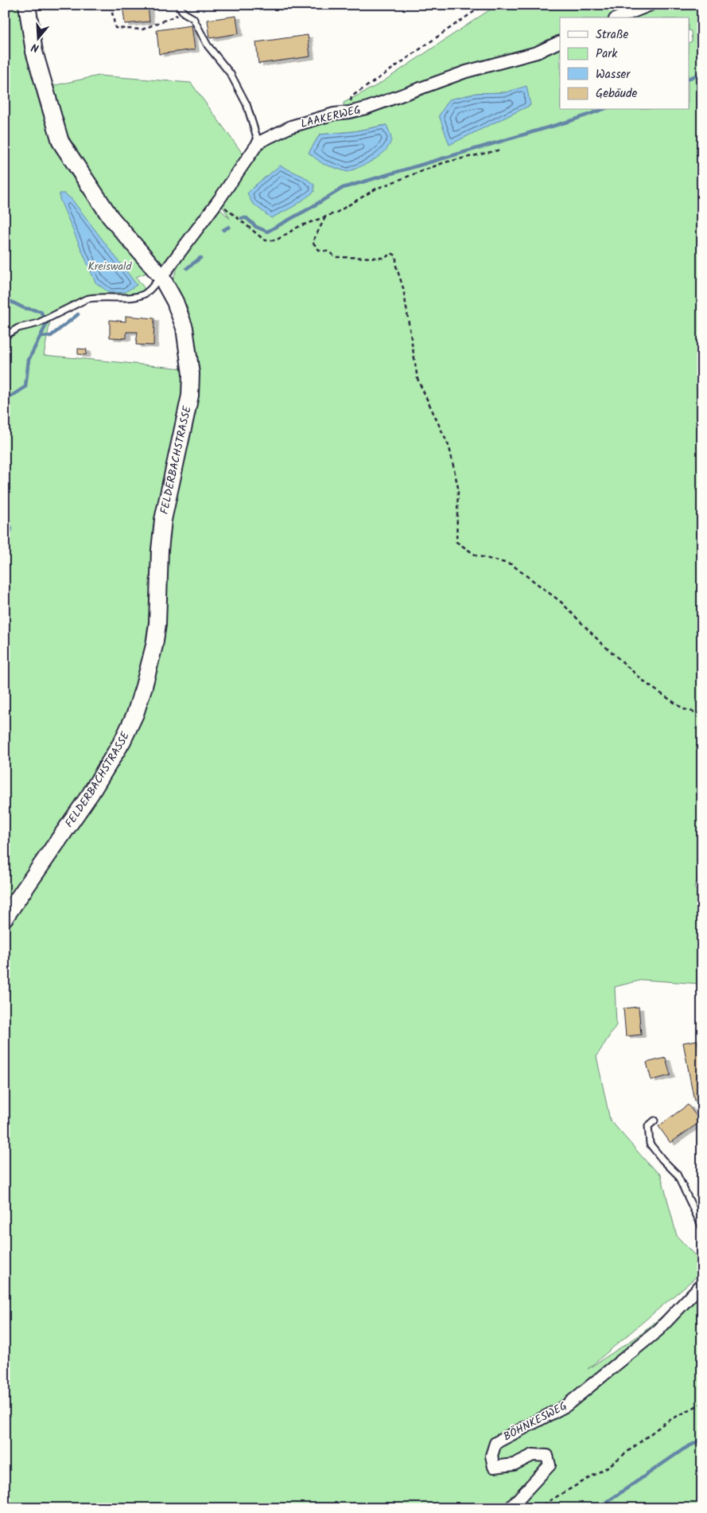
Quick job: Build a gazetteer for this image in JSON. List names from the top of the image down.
{
  "streets": {
    "street": ["LAAKERWEG", "FELDERBACHSTRASSE", "BÖHNKESWEG"]
  },
  "crossings": [
    ["LAAKERWEG", "FELDERBACHSTRASSE"]
  ],
  "parks": ["Kreiswald"],
  "legend": [
    "Straße",
    "Park",
    "Wasser",
    "Gebäude"
  ],
  "north": "bottom"
}
